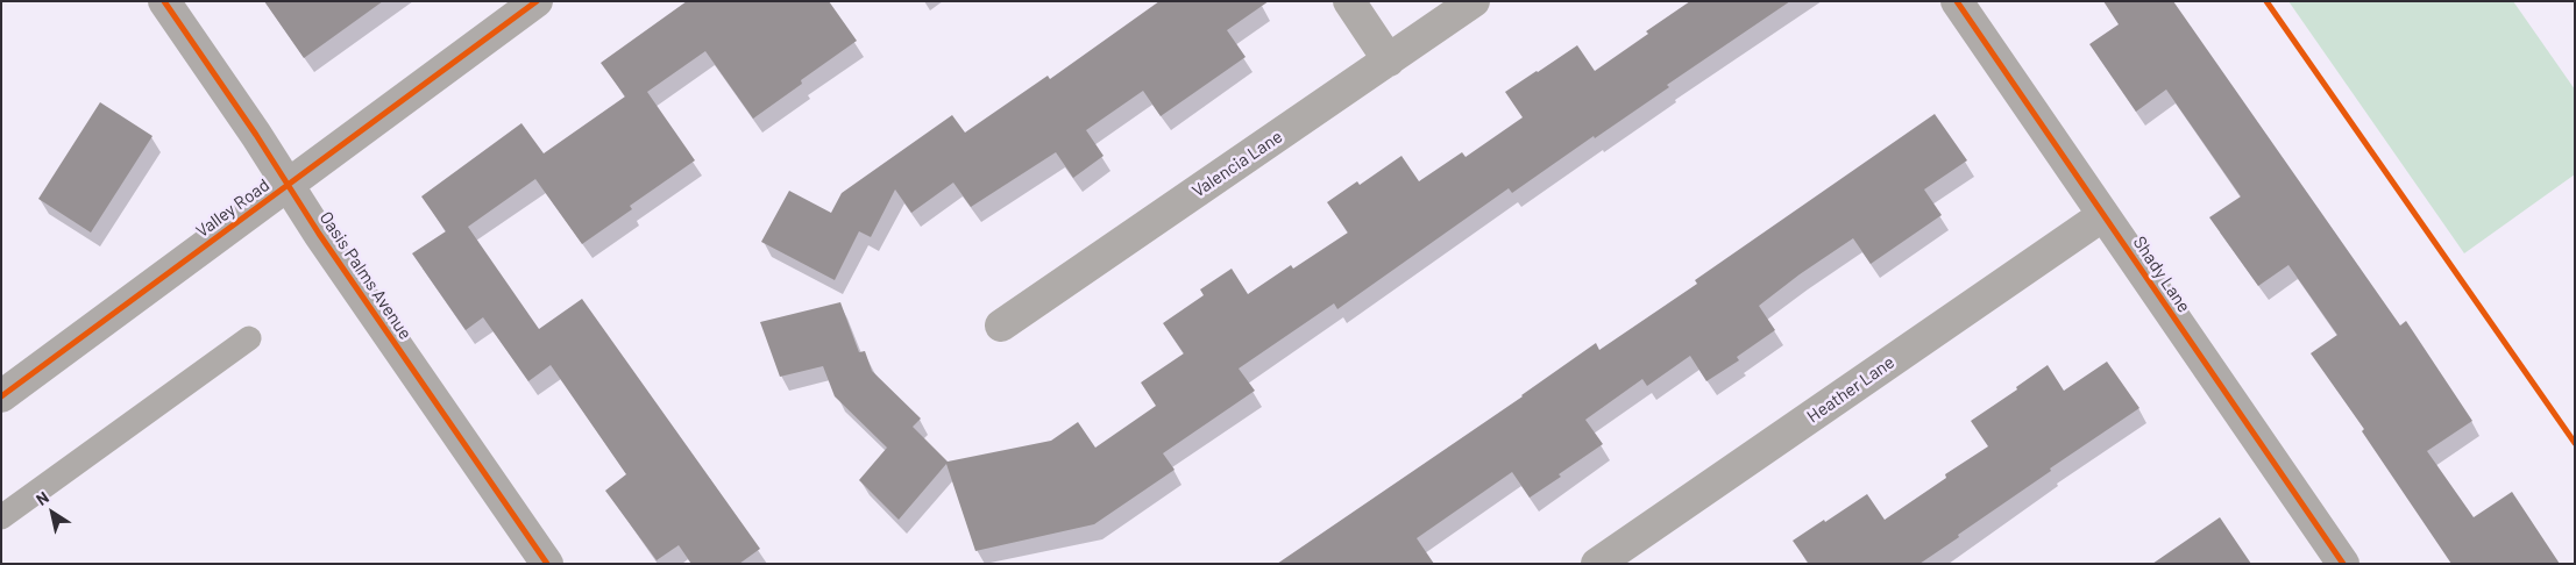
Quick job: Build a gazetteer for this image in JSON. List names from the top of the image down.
{
  "streets": {
    "street": [
      "Valencia Lane",
      "Valley Road",
      "Shady Lane",
      "Oasis Palms Avenue",
      "Heather Lane"
    ]
  },
  "crossings": [
    ["Valley Road", "Oasis Palms Avenue"],
    ["Shady Lane", "Heather Lane"]
  ],
  "north": "top left"
}
